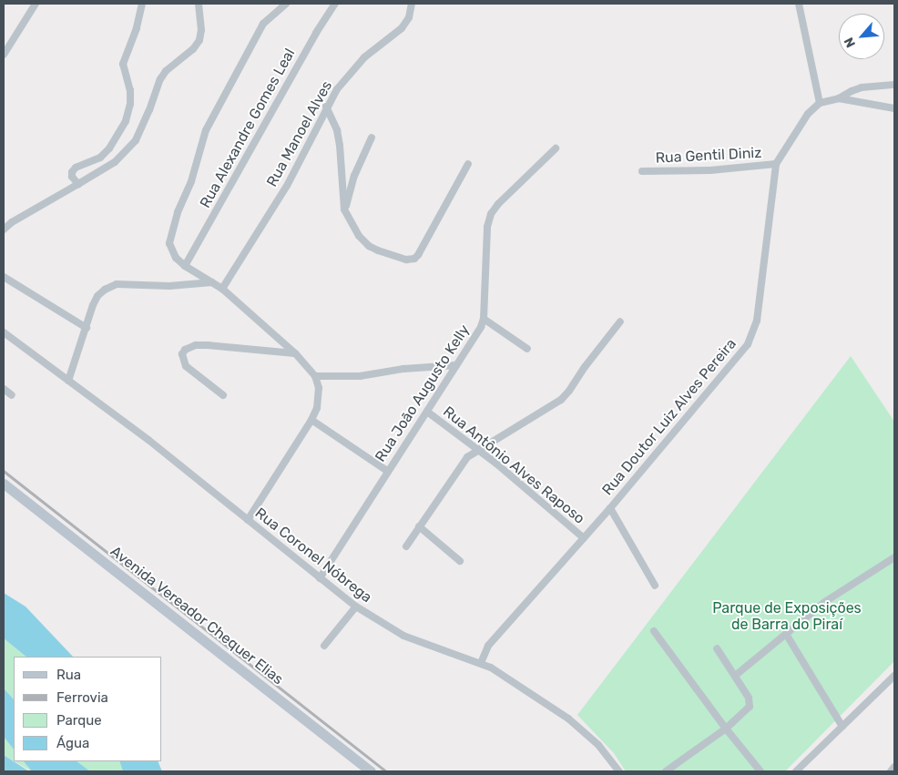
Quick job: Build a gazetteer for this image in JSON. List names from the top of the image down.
{
  "streets": {
    "main road": ["Avenida Vereador Chequer Elias"],
    "street": [
      "Rua Alexandre Gomes Leal",
      "Rua Manoel Alves",
      "Rua Gentil Diniz",
      "Rua João Augusto Kelly",
      "Rua Doutor Luiz Alves Pereira",
      "Rua Antônio Alves Raposo",
      "Rua Coronel Nóbrega"
    ]
  },
  "crossings": [
    ["Rua Gentil Diniz", "Rua Doutor Luiz Alves Pereira"],
    ["Rua João Augusto Kelly", "Rua Antônio Alves Raposo"],
    ["Rua João Augusto Kelly", "Rua Coronel Nóbrega"],
    ["Rua Doutor Luiz Alves Pereira", "Rua Antônio Alves Raposo"],
    ["Rua Doutor Luiz Alves Pereira", "Rua Coronel Nóbrega"]
  ],
  "parks": ["Parque de Exposições de Barra do Piraí"],
  "legend": [
    "Rua",
    "Ferrovia",
    "Parque",
    "Água"
  ],
  "north": "bottom left"
}
